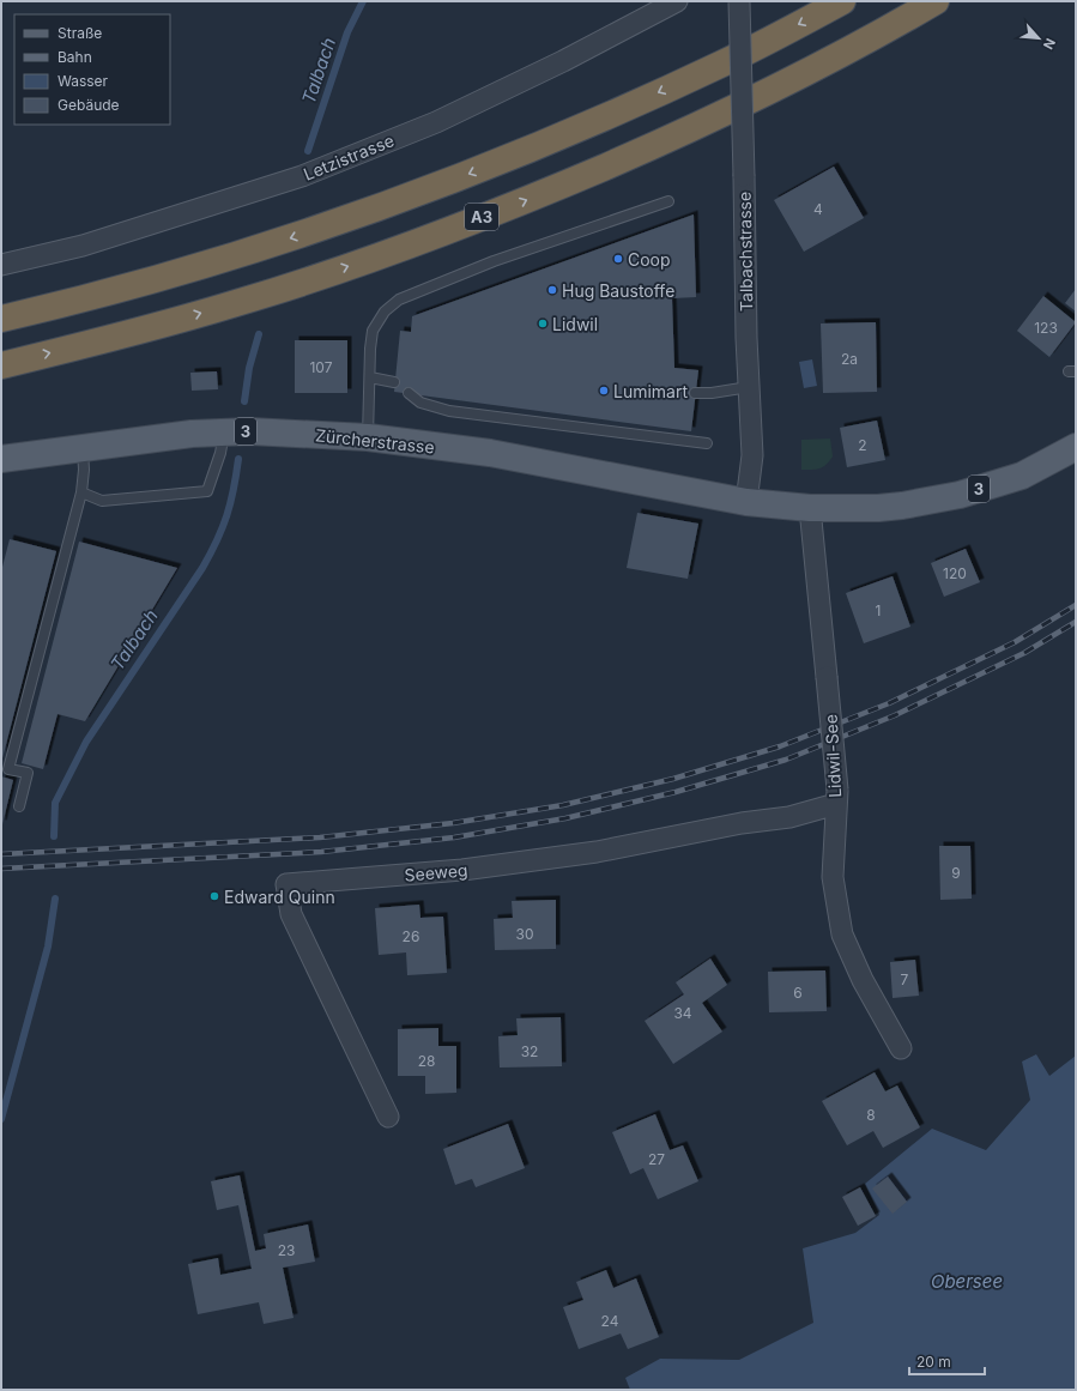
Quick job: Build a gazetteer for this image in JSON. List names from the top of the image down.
{
  "streets": {
    "highway": ["A3"],
    "main road": ["3", "Zürcherstrasse"],
    "street": [
      "Letzistrasse",
      "Talbachstrasse",
      "Lidwil-See",
      "Seeweg"
    ]
  },
  "crossings": [
    ["Talbachstrasse", "3"],
    ["Talbachstrasse", "Zürcherstrasse"],
    ["3", "Zürcherstrasse"],
    ["3", "Lidwil-See"],
    ["Lidwil-See", "Seeweg"]
  ],
  "water": ["Talbach", "Obersee"],
  "places": [
    "Coop",
    "Hug Baustoffe",
    "Lidwil",
    "Lumimart",
    "Edward Quinn"
  ],
  "house_numbers": [
    "4",
    "123",
    "2a",
    "107",
    "2",
    "120",
    "1",
    "9",
    "30",
    "26",
    "7",
    "6",
    "34",
    "32",
    "28",
    "8",
    "27",
    "23",
    "24"
  ],
  "legend": [
    "Straße",
    "Bahn",
    "Wasser",
    "Gebäude"
  ],
  "scale_bar": "20 m",
  "north": "bottom right"
}
